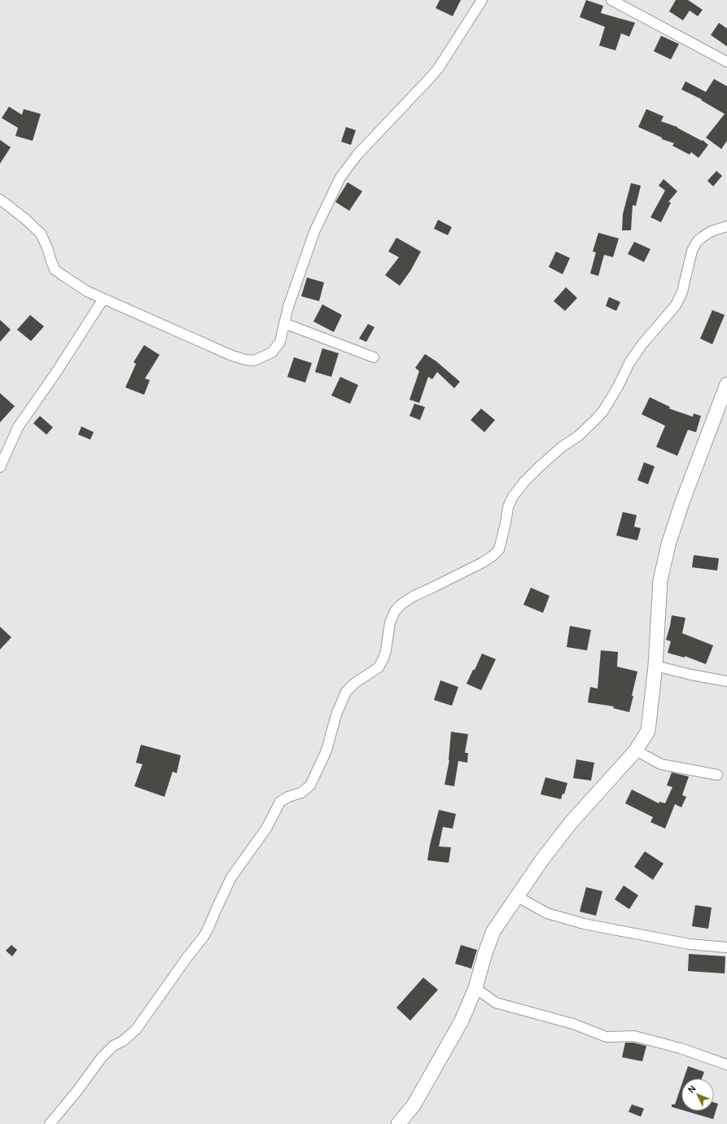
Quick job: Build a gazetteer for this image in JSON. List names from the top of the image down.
{
  "north": "top left"
}
